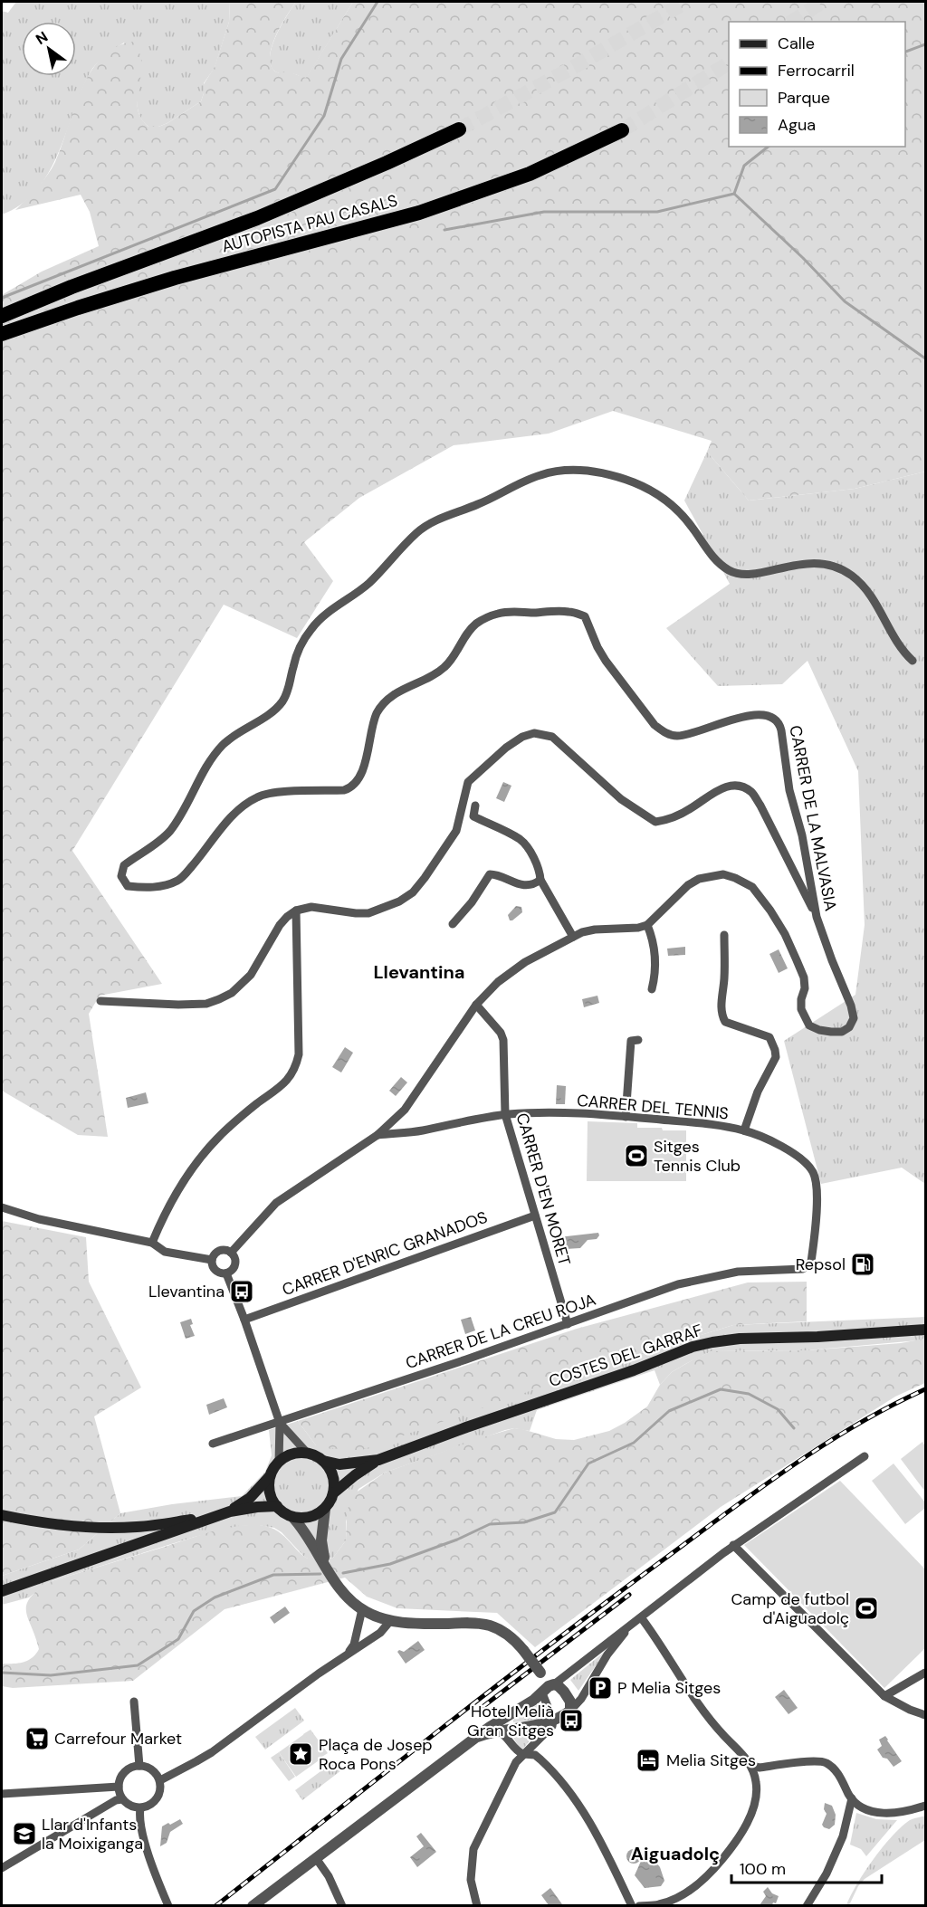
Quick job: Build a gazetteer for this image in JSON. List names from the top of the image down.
{
  "streets": {
    "highway": ["AUTOPISTA PAU CASALS"],
    "main road": ["COSTES DEL GARRAF"],
    "street": [
      "CARRER DE LA MALVASIA",
      "CARRER DEL TENNIS",
      "CARRER D'EN MORET",
      "CARRER D'ENRIC GRANADOS",
      "CARRER DE LA CREU ROJA"
    ]
  },
  "crossings": [
    ["CARRER DEL TENNIS", "CARRER D'EN MORET"],
    ["CARRER DEL TENNIS", "CARRER DE LA CREU ROJA"],
    ["CARRER D'EN MORET", "CARRER D'ENRIC GRANADOS"],
    ["CARRER D'EN MORET", "CARRER DE LA CREU ROJA"]
  ],
  "districts": ["Llevantina", "Aiguadolç"],
  "places": {
    "sports": ["Sitges Tennis Club", "Camp de futbol d'Aiguadolç"],
    "fuel station": ["Repsol"],
    "bus stop": ["Llevantina", "Hotel Melià Gran Sitges"],
    "parking": ["P Melia Sitges"],
    "supermarket": ["Carrefour Market"],
    "place": ["Plaça de Josep Roca Pons"],
    "hotel": ["Melia Sitges"],
    "school or university": ["Llar d'Infants la Moixiganga"]
  },
  "legend": [
    "Calle",
    "Ferrocarril",
    "Parque",
    "Agua"
  ],
  "scale_bar": "100 m",
  "north": "top left"
}
